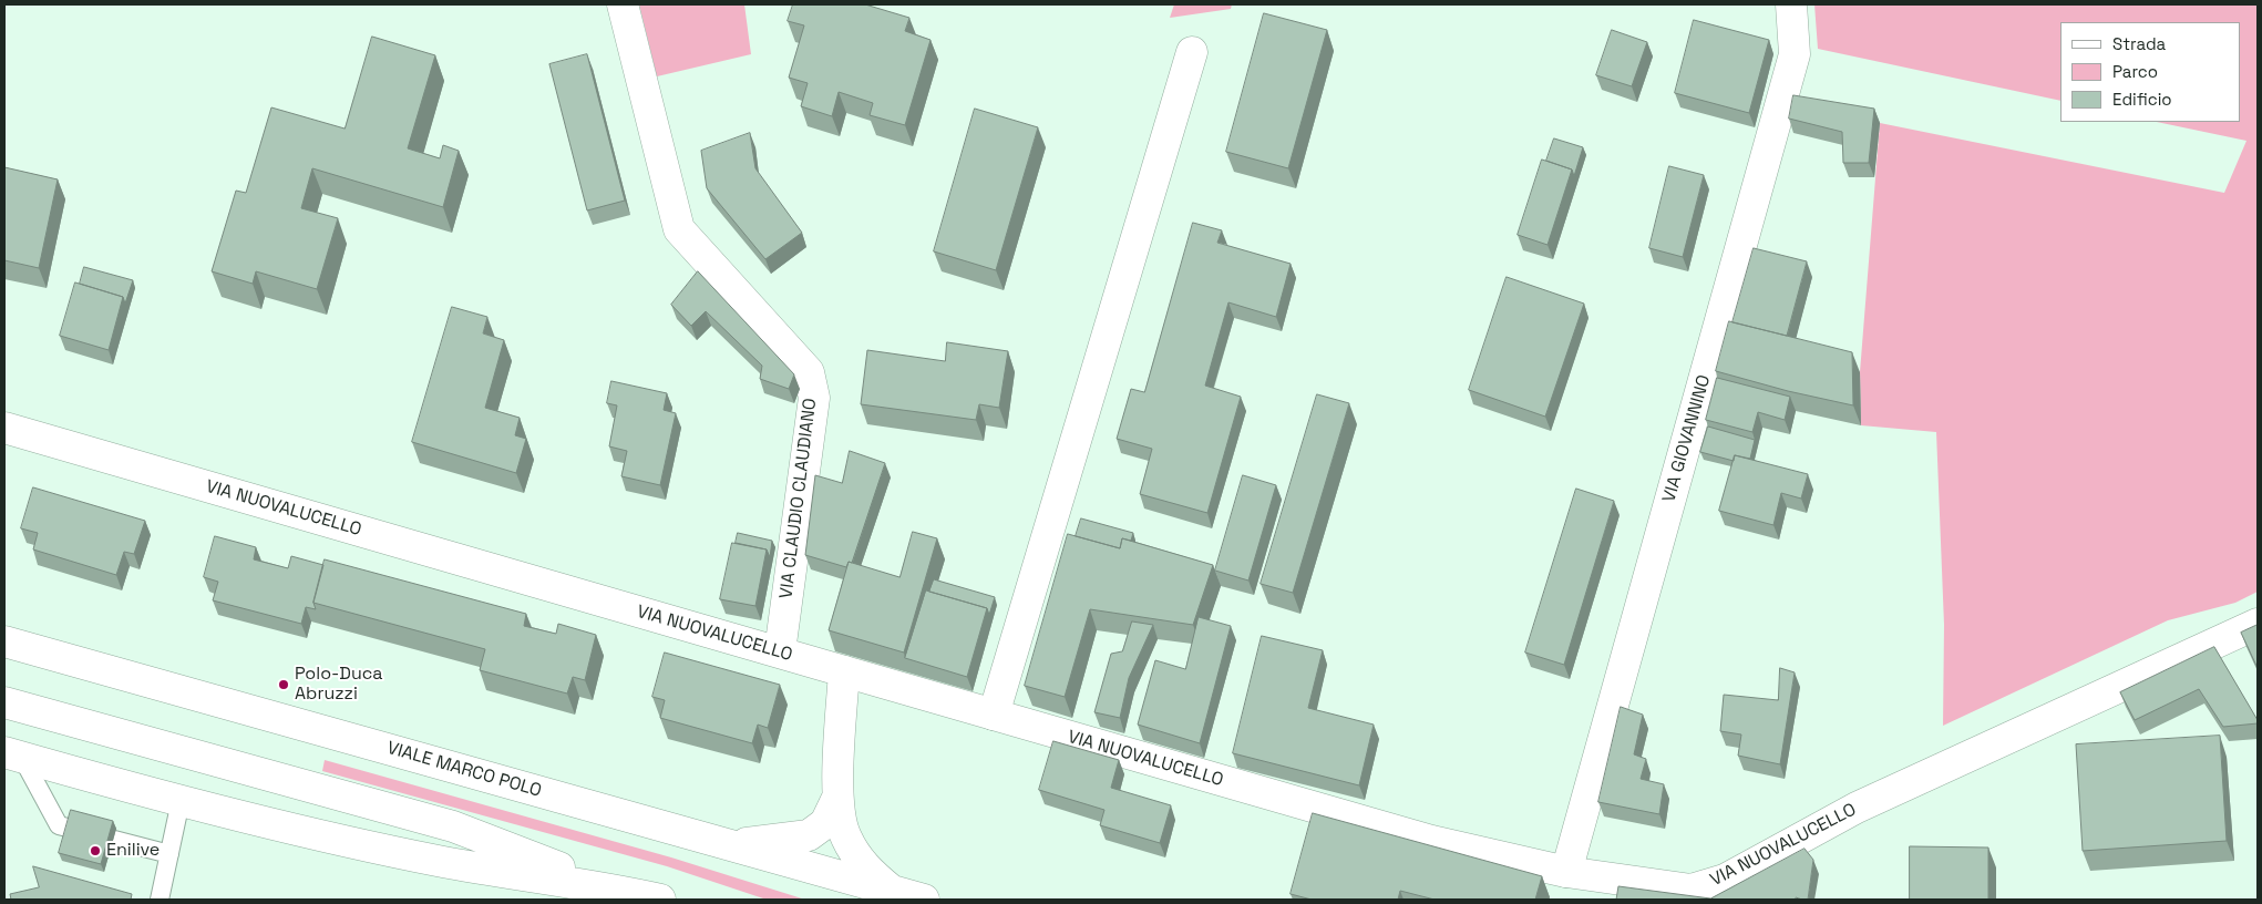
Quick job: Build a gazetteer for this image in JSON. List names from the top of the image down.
{
  "streets": {
    "main road": [
      "VIA GIOVANNINO",
      "VIA CLAUDIO CLAUDIANO",
      "VIA NUOVALUCELLO",
      "VIALE MARCO POLO"
    ]
  },
  "crossings": [
    ["VIA GIOVANNINO", "VIA NUOVALUCELLO"],
    ["VIA CLAUDIO CLAUDIANO", "VIA NUOVALUCELLO"]
  ],
  "places": ["Polo-Duca Abruzzi", "Enilive"],
  "legend": ["Strada", "Parco", "Edificio"]
}
